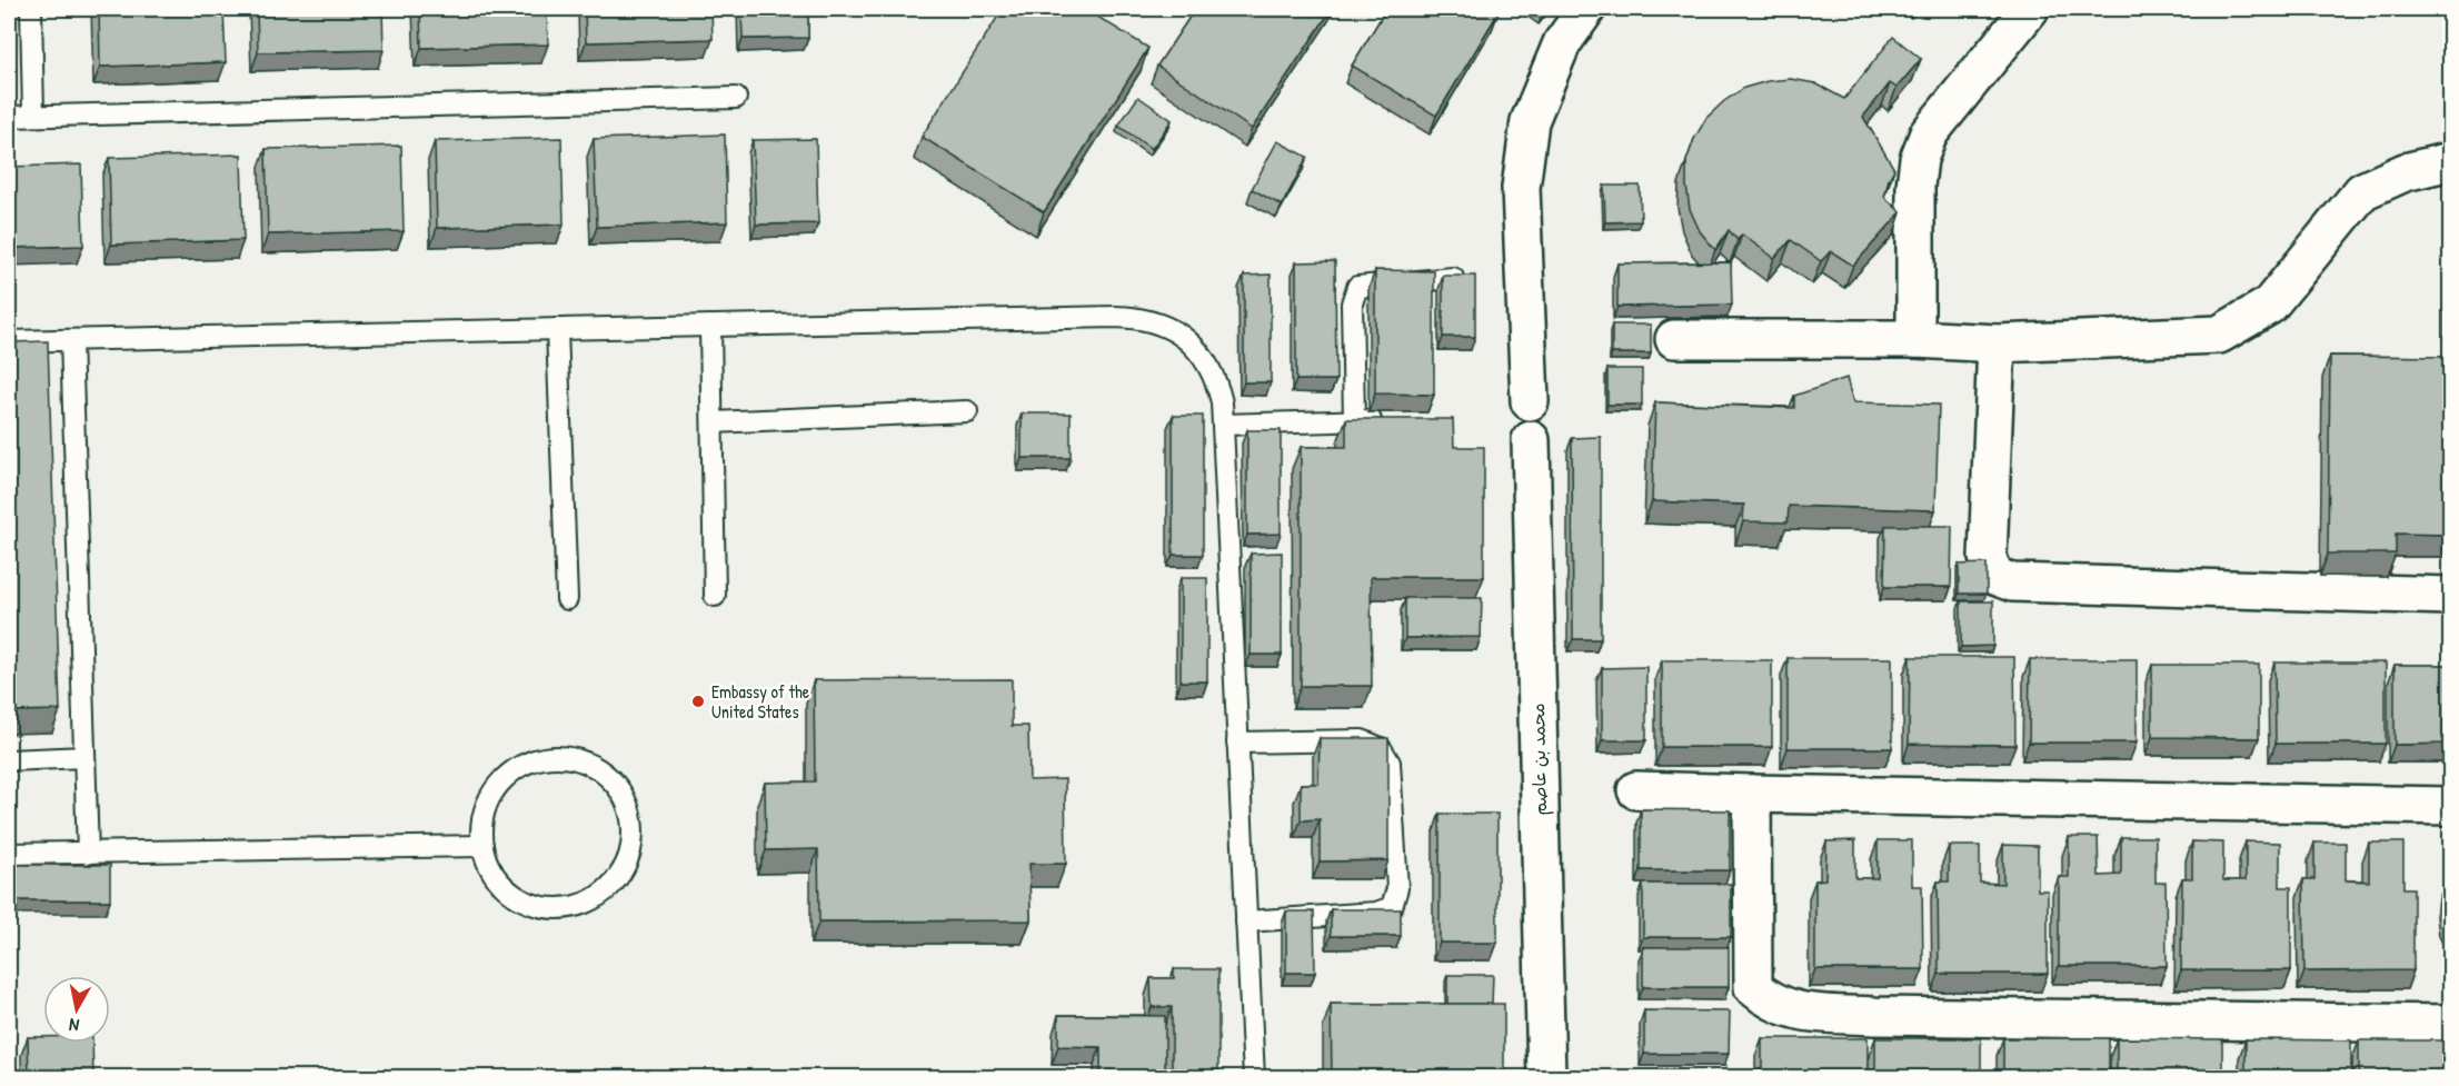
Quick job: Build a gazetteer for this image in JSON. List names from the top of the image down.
{
  "streets": {
    "street": ["محمد بن عاصم"]
  },
  "places": ["Embassy of the United States"],
  "north": "bottom"
}
